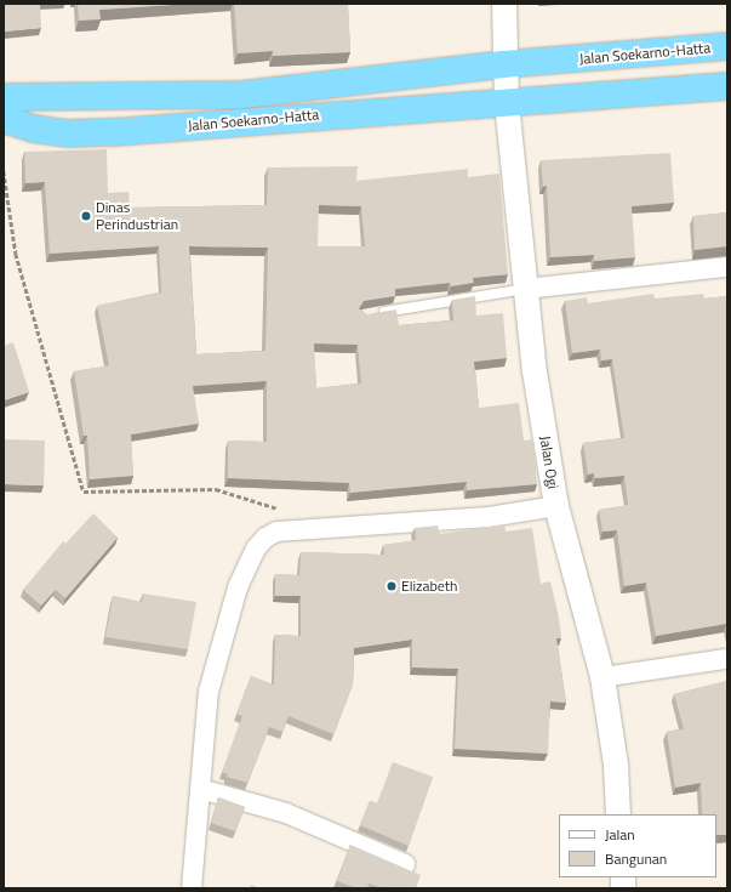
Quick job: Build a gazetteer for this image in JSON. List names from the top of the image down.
{
  "streets": {
    "highway": ["Jalan Soekarno-Hatta"],
    "street": ["Jalan Ogi"]
  },
  "crossings": [
    ["Jalan Soekarno-Hatta", "Jalan Ogi"]
  ],
  "places": ["Dinas Perindustrian", "Elizabeth"],
  "legend": ["Jalan", "Bangunan"]
}
